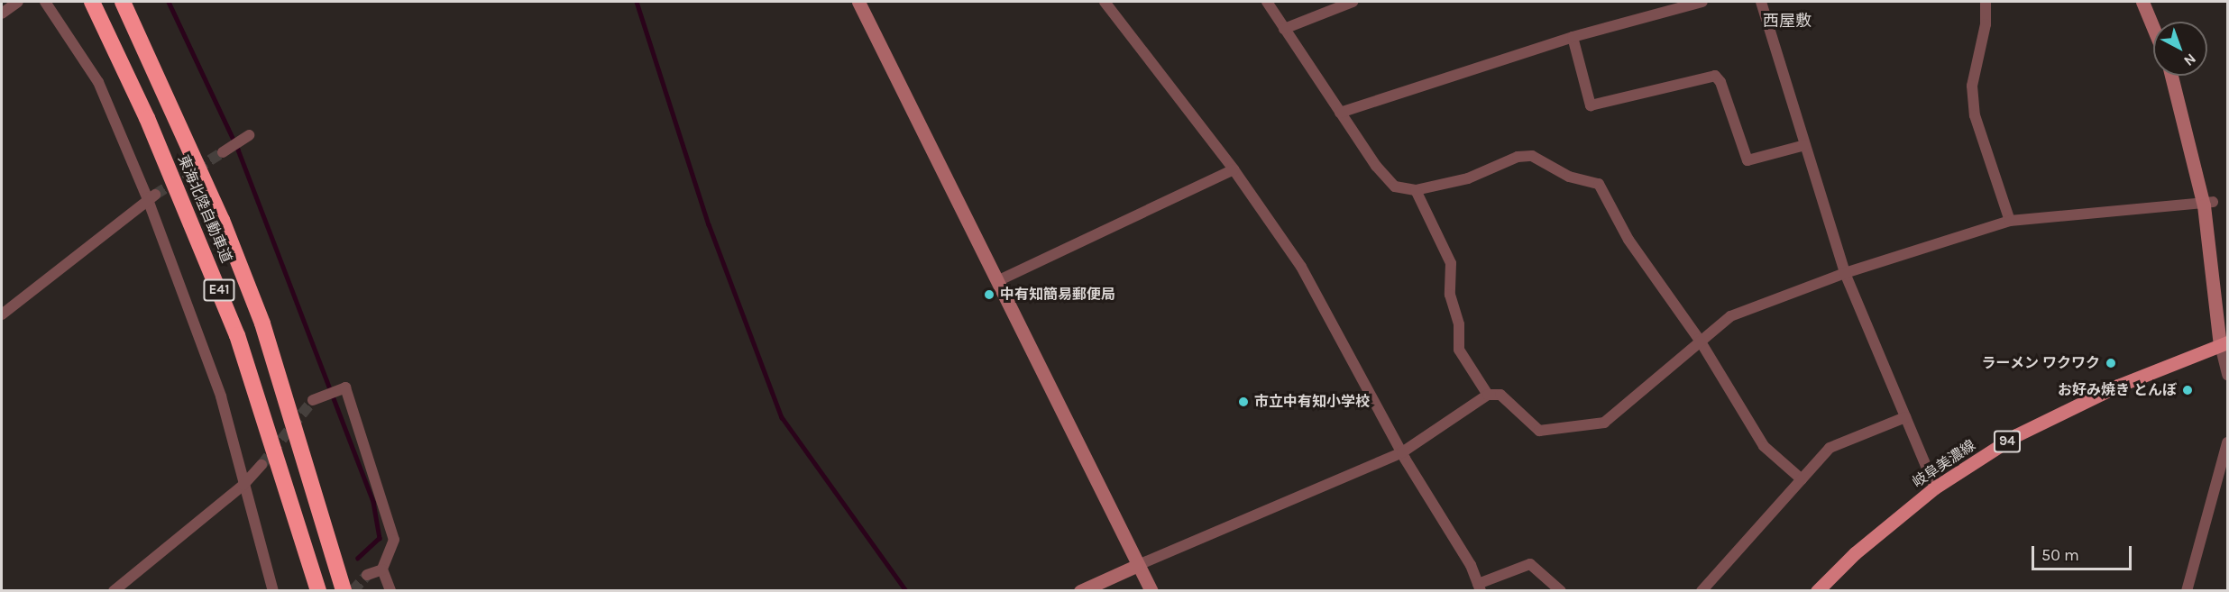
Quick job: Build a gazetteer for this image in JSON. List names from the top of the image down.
{
  "streets": {
    "highway": ["東海北陸自動車道", "E41"],
    "main road": ["94", "岐阜美濃線"]
  },
  "districts": ["西屋敷"],
  "places": [
    "中有知簡易郵便局",
    "ラーメン ワクワク",
    "お好み焼き とんぼ",
    "市立中有知小学校"
  ],
  "scale_bar": "50 m",
  "north": "bottom right"
}
